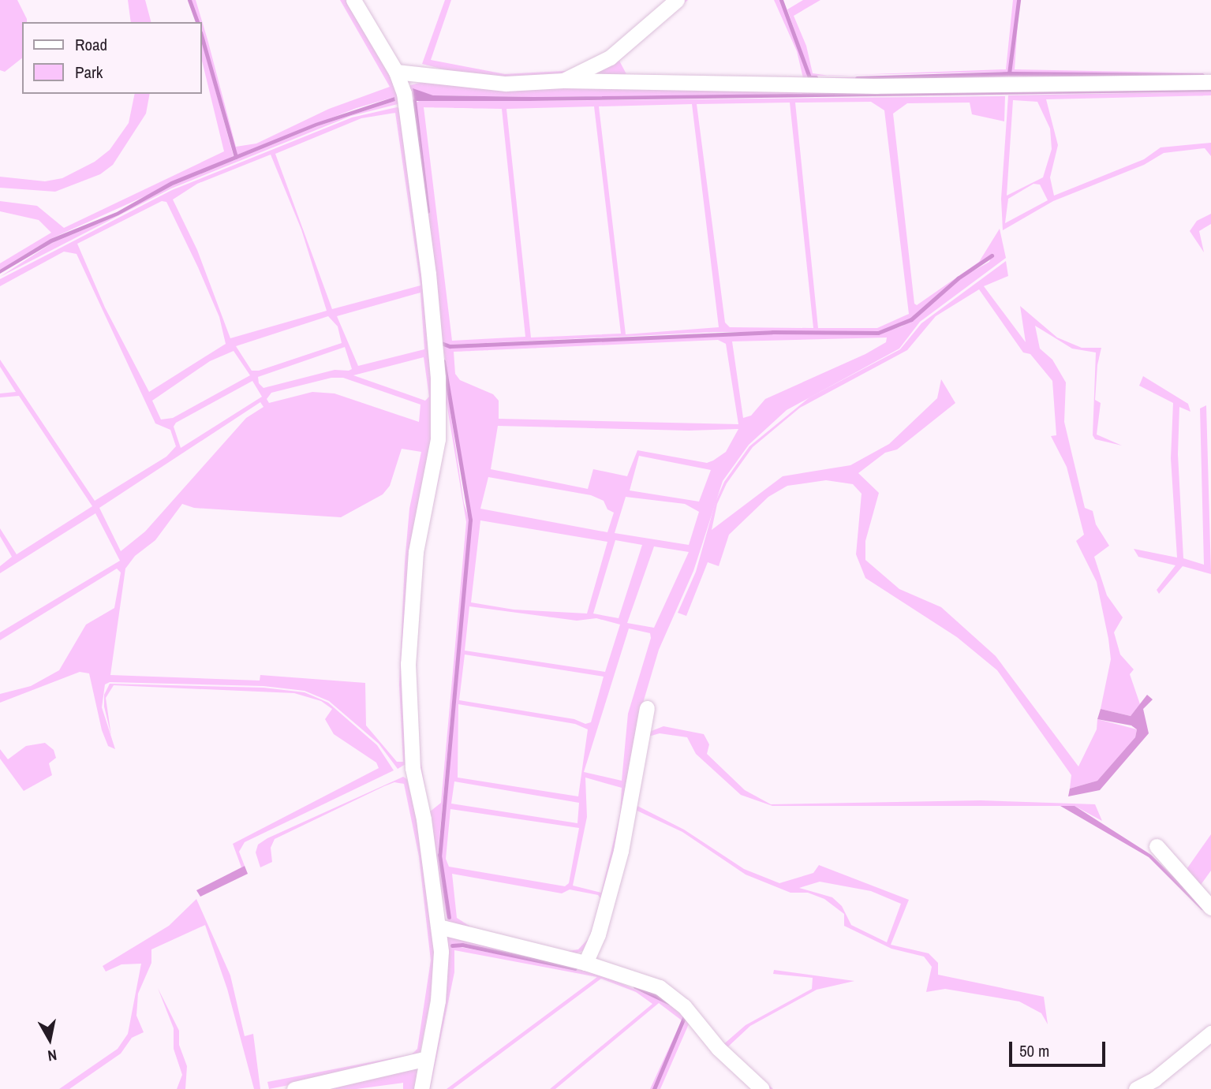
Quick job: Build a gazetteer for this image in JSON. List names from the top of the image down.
{
  "legend": ["Road", "Park"],
  "scale_bar": "50 m",
  "north": "bottom"
}
